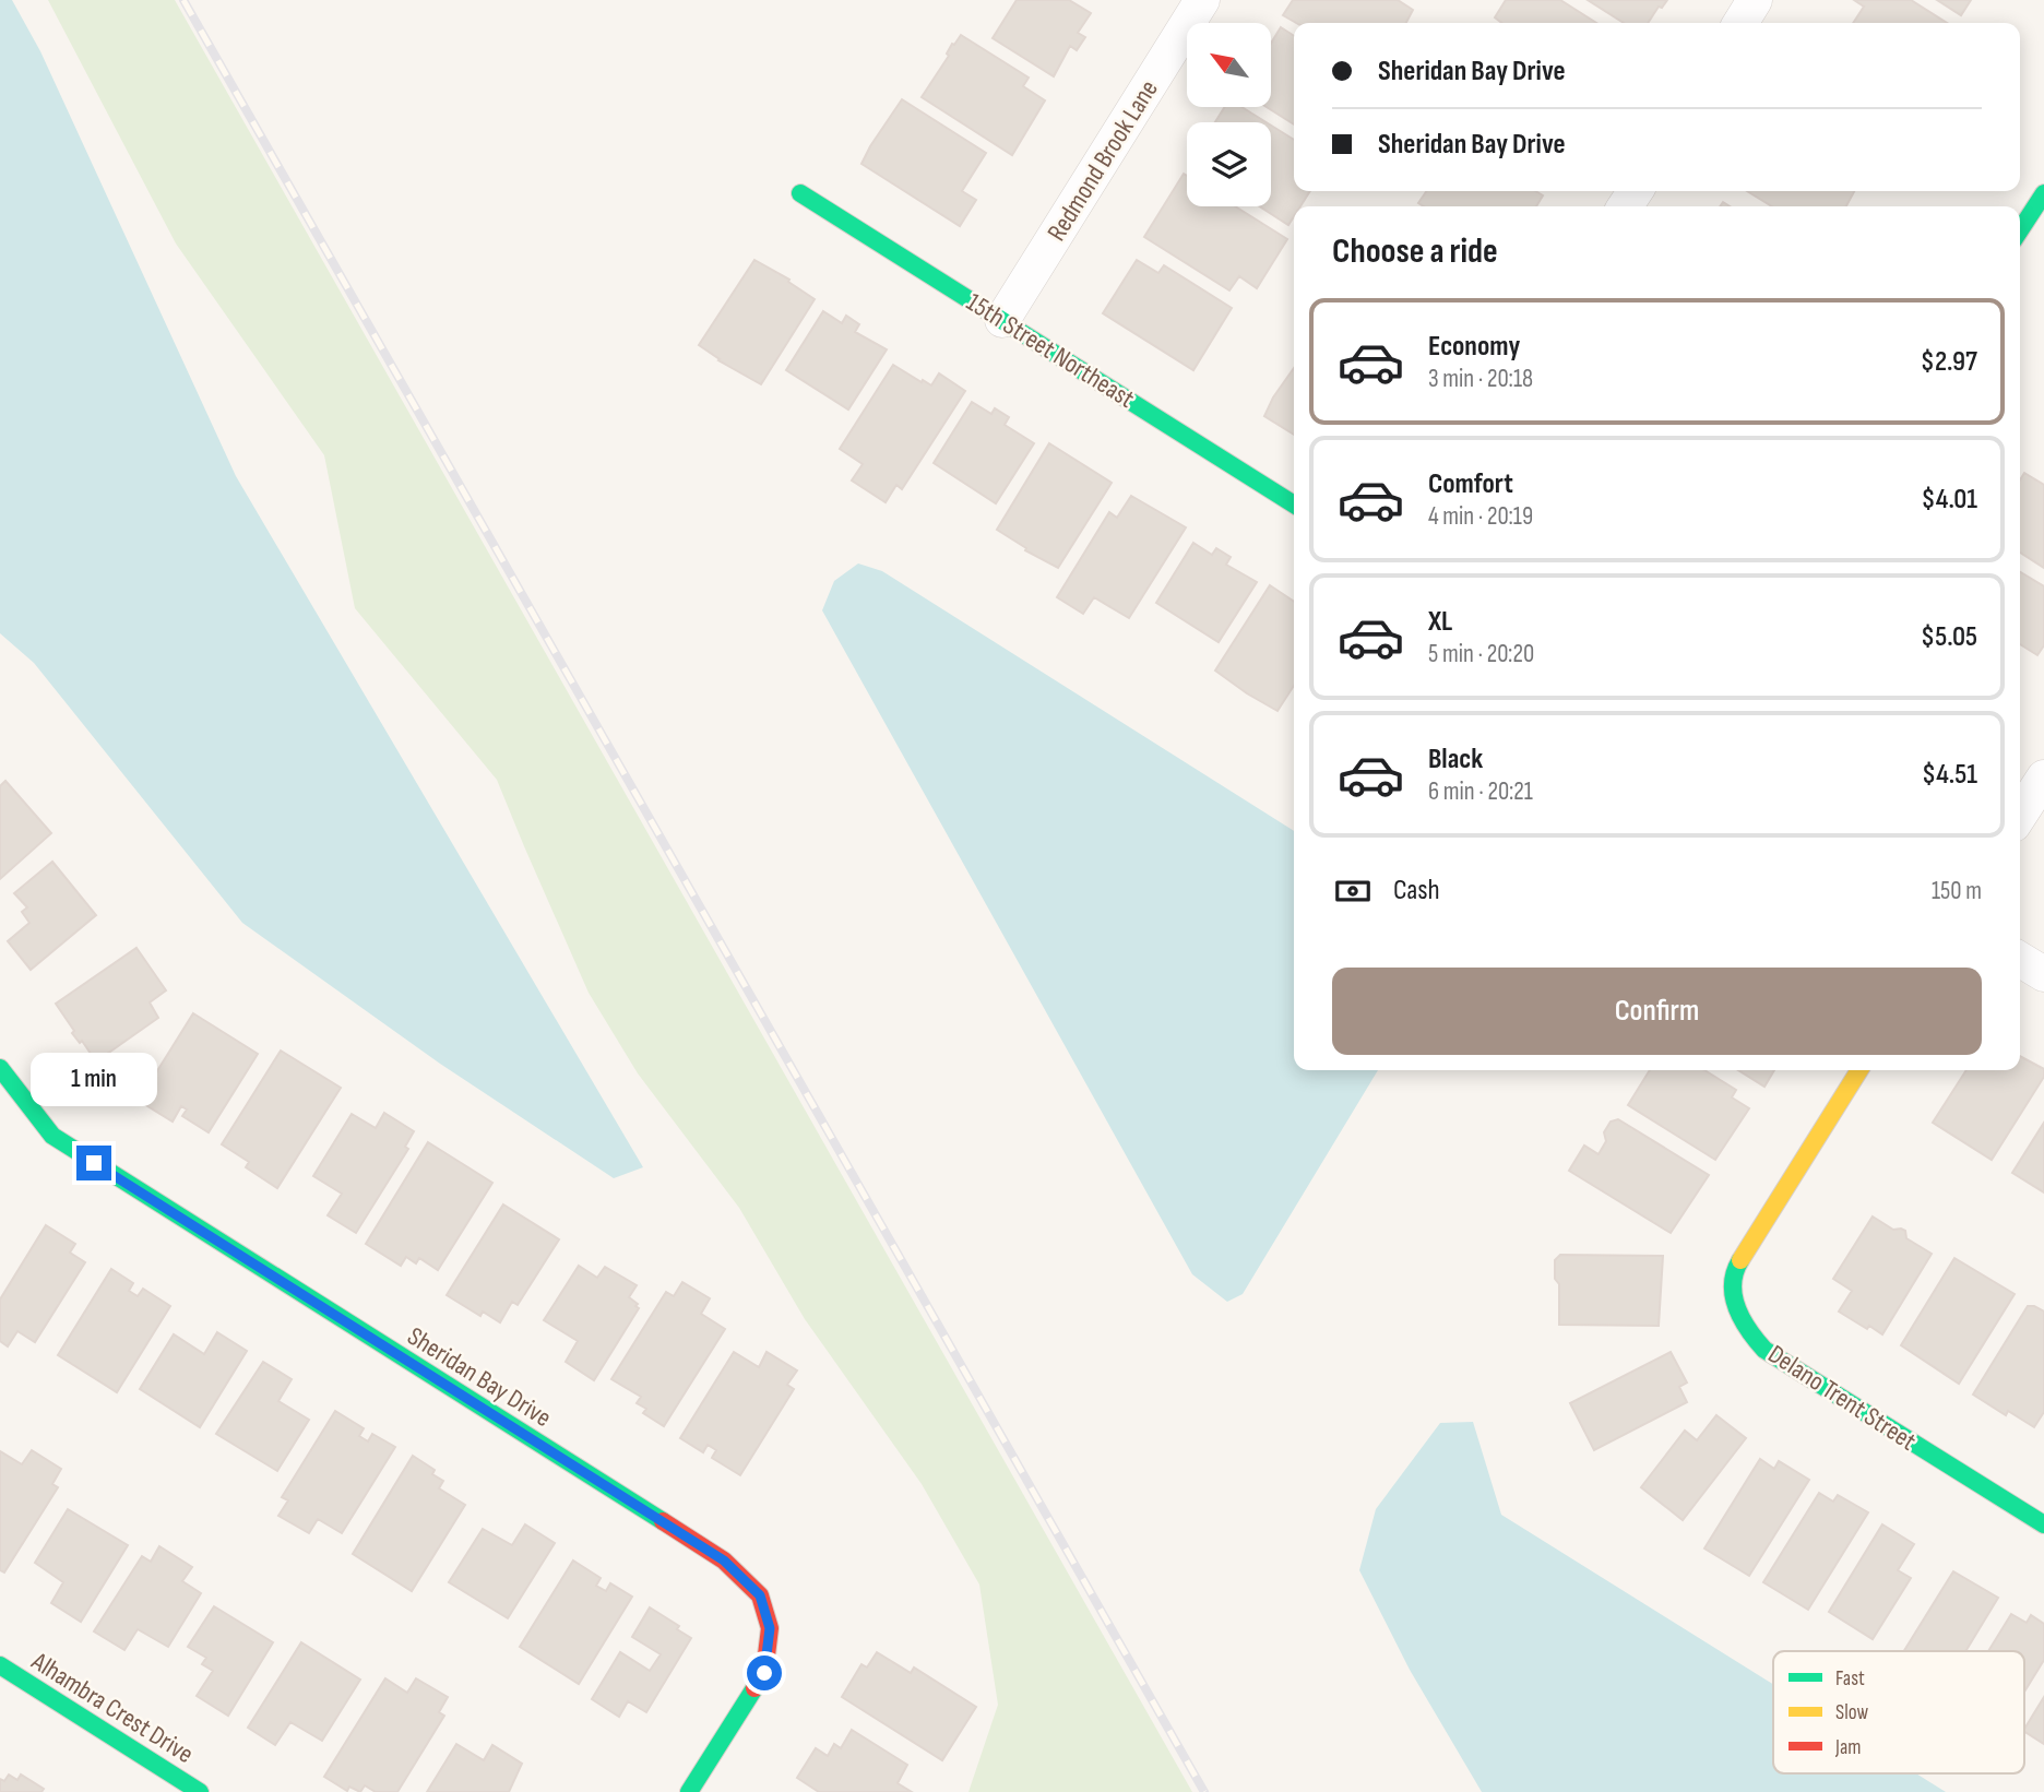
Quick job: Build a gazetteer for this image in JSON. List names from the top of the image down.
{
  "streets": {
    "street": [
      "Redmond Brook Lane",
      "15th Street Northeast",
      "Sheridan Bay Drive",
      "Delano Trent Street",
      "Alhambra Crest Drive"
    ]
  },
  "crossings": [
    ["Redmond Brook Lane", "15th Street Northeast"]
  ],
  "legend": ["Fast", "Slow", "Jam"],
  "north": "top left",
  "page": {
    "banner": ["Sheridan Bay Drive", "Sheridan Bay Drive"],
    "heading": "Choose a ride",
    "list": [
      {
        "name": "Economy",
        "note": "3 min · 20:18",
        "value": "$2.97"
      },
      {
        "name": "Comfort",
        "note": "4 min · 20:19",
        "value": "$4.01"
      },
      {
        "name": "XL",
        "note": "5 min · 20:20",
        "value": "$5.05"
      },
      {
        "name": "Black",
        "note": "6 min · 20:21",
        "value": "$4.51"
      }
    ],
    "pay": ["Cash", "150 m"],
    "buttons": "Confirm",
    "bubble": "1 min"
  }
}
